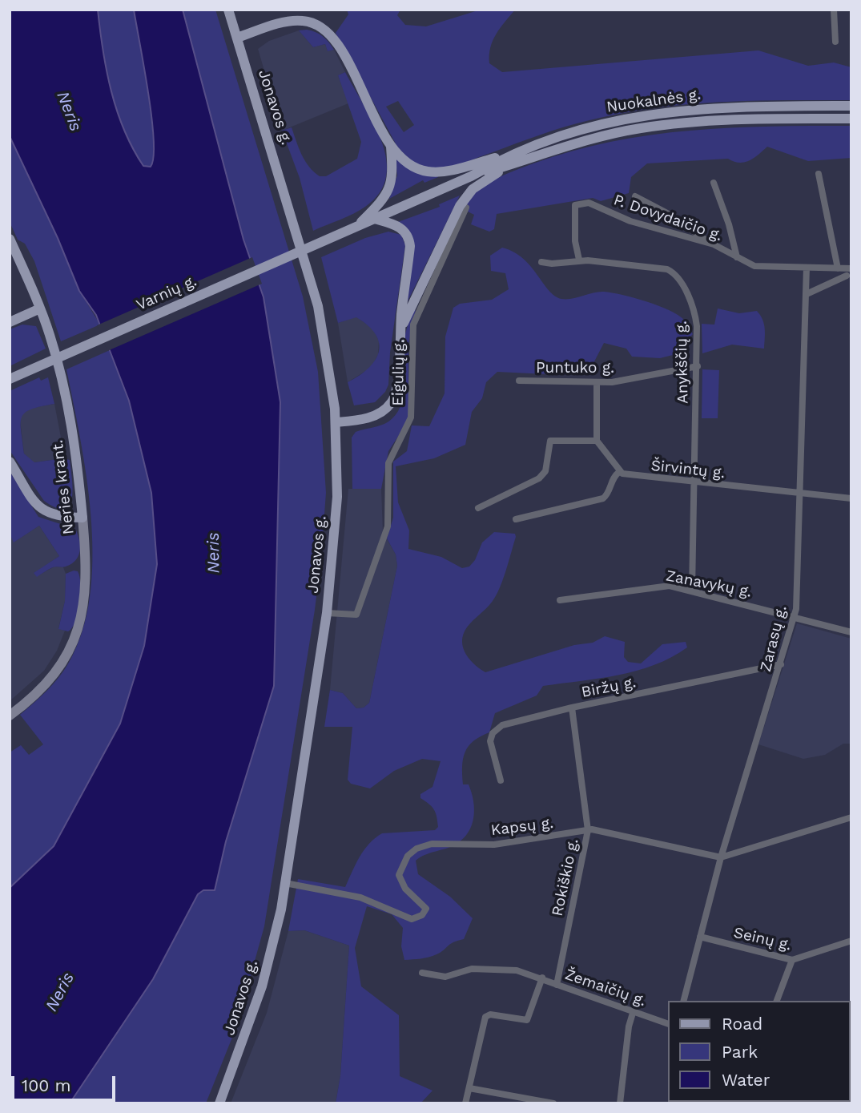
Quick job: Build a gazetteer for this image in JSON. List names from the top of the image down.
{
  "streets": {
    "main road": [
      "Nuokalnės g.",
      "Jonavos g.",
      "Varnių g.",
      "Neries krant."
    ],
    "street": [
      "P. Dovydaičio g.",
      "Anykščių g.",
      "Puntuko g.",
      "Eigulių g.",
      "Širvintų g.",
      "Zanavykų g.",
      "Zarasų g.",
      "Biržų g.",
      "Kapsų g.",
      "Rokiškio g.",
      "Seinų g.",
      "Žemaičių g."
    ]
  },
  "crossings": [
    ["Nuokalnės g.", "Varnių g."],
    ["Jonavos g.", "Eigulių g."],
    ["Jonavos g.", "Kapsų g."],
    ["P. Dovydaičio g.", "Anykščių g."],
    ["P. Dovydaičio g.", "Zarasų g."],
    ["Anykščių g.", "Puntuko g."],
    ["Anykščių g.", "Širvintų g."],
    ["Anykščių g.", "Zanavykų g."],
    ["Širvintų g.", "Zarasų g."],
    ["Zanavykų g.", "Zarasų g."],
    ["Zarasų g.", "Biržų g."],
    ["Zarasų g.", "Kapsų g."],
    ["Zarasų g.", "Seinų g."],
    ["Biržų g.", "Rokiškio g."],
    ["Kapsų g.", "Rokiškio g."],
    ["Rokiškio g.", "Žemaičių g."]
  ],
  "water": ["Neris"],
  "legend": ["Road", "Park", "Water"],
  "scale_bar": "100 m"
}
